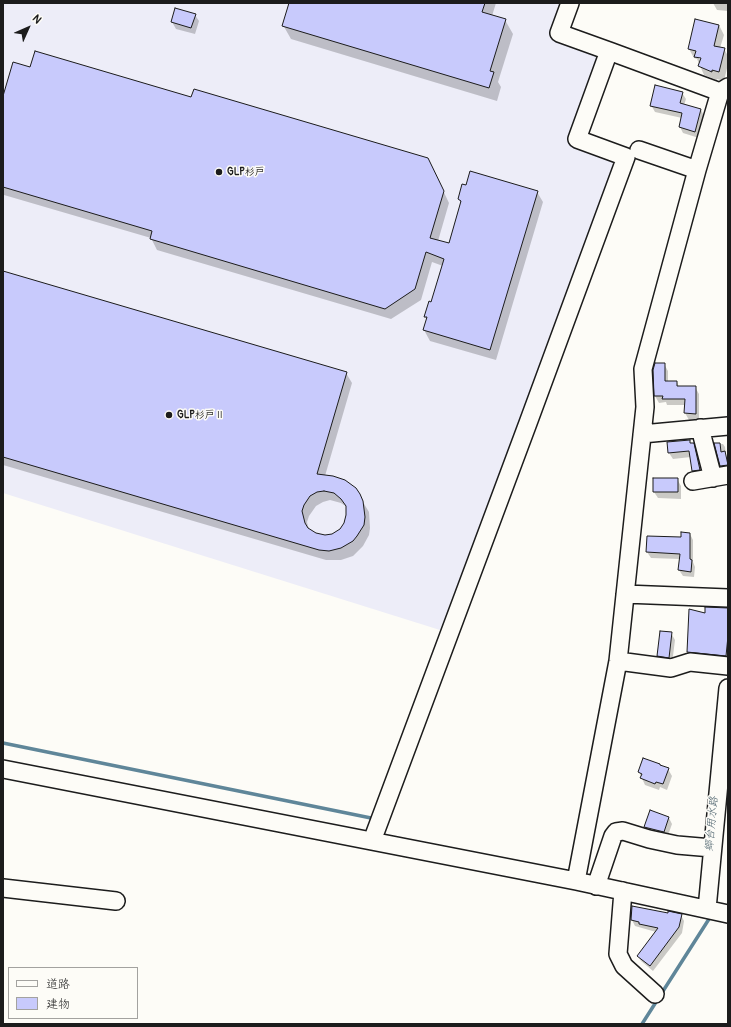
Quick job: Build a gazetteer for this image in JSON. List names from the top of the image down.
{
  "water": ["郷台用水路"],
  "places": ["GLP杉戸", "GLP杉戸Ⅱ"],
  "legend": ["道路", "建物"],
  "north": "top right"
}
